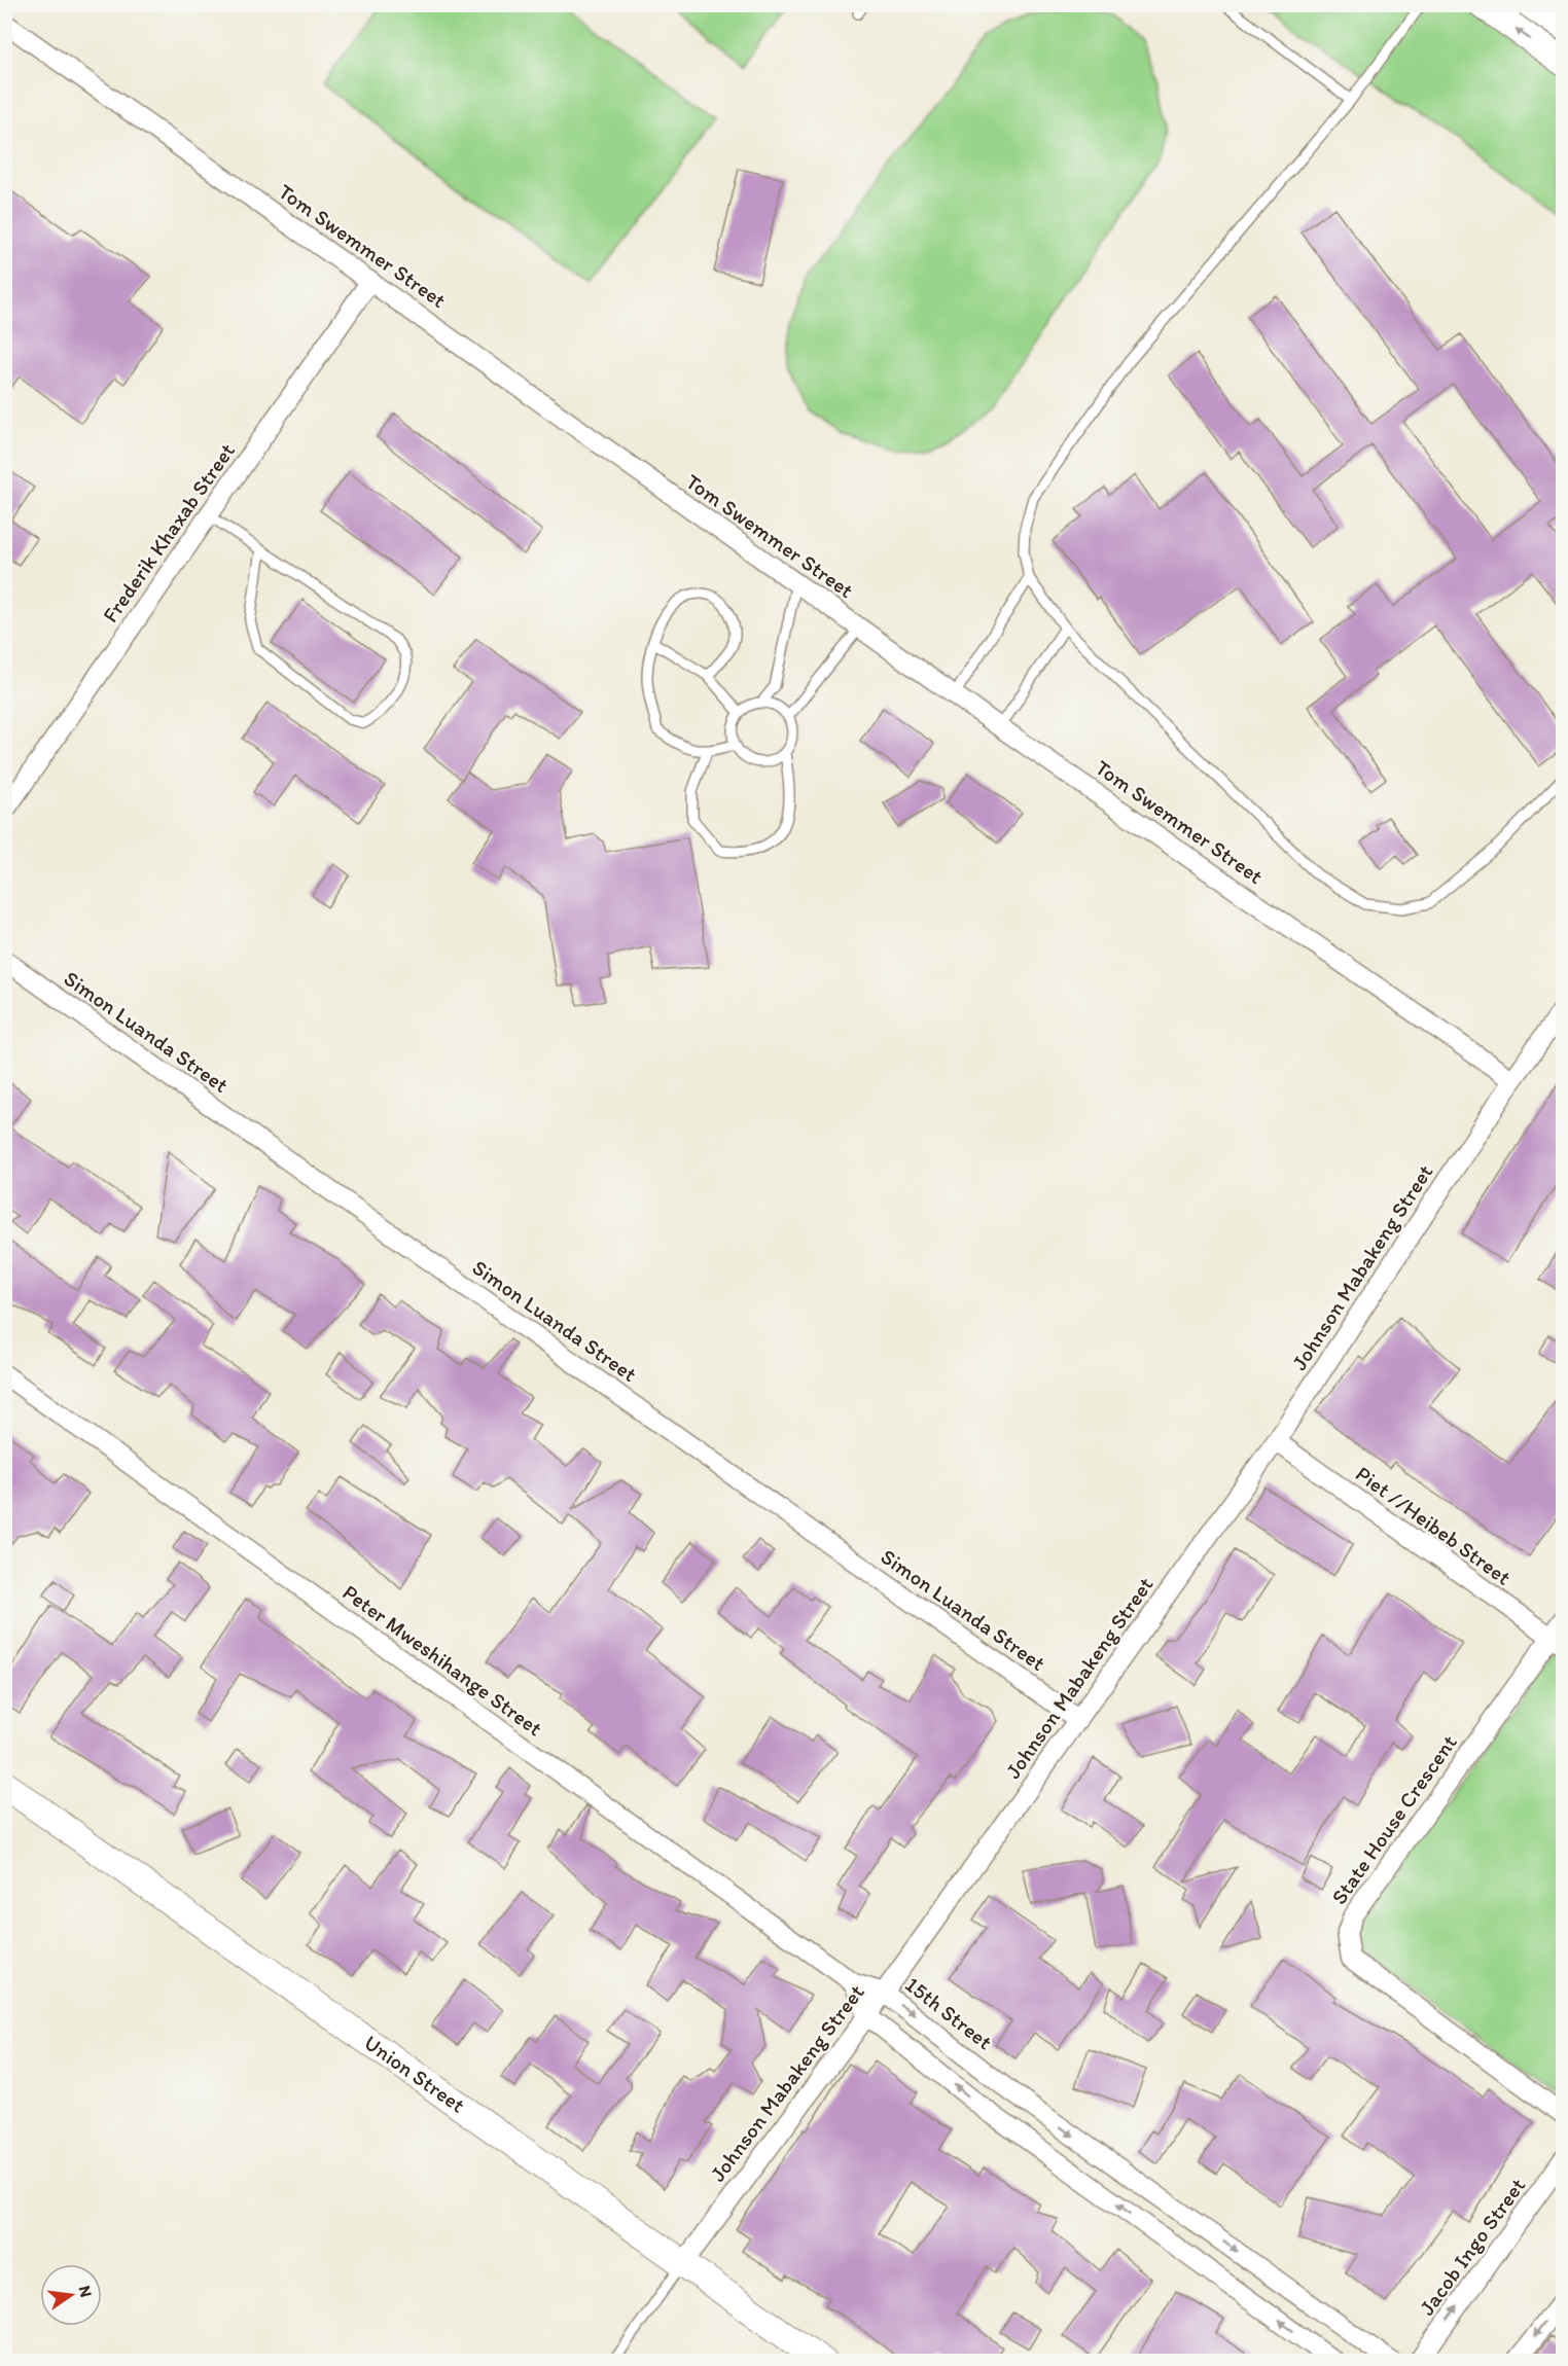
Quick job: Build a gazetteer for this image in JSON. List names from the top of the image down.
{
  "streets": {
    "main road": ["Union Street"],
    "street": [
      "Tom Swemmer Street",
      "Frederik Khaxab Street",
      "Simon Luanda Street",
      "Johnson Mabakeng Street",
      "Piet //Heibeb Street",
      "Peter Mweshihange Street",
      "State House Crescent",
      "15th Street",
      "Jacob Ingo Street"
    ]
  },
  "crossings": [
    ["Tom Swemmer Street", "Frederik Khaxab Street"],
    ["Tom Swemmer Street", "Johnson Mabakeng Street"],
    ["Simon Luanda Street", "Johnson Mabakeng Street"],
    ["Johnson Mabakeng Street", "Piet //Heibeb Street"],
    ["Johnson Mabakeng Street", "15th Street"],
    ["Johnson Mabakeng Street", "Union Street"],
    ["Piet //Heibeb Street", "State House Crescent"],
    ["Peter Mweshihange Street", "15th Street"]
  ],
  "north": "right"
}
